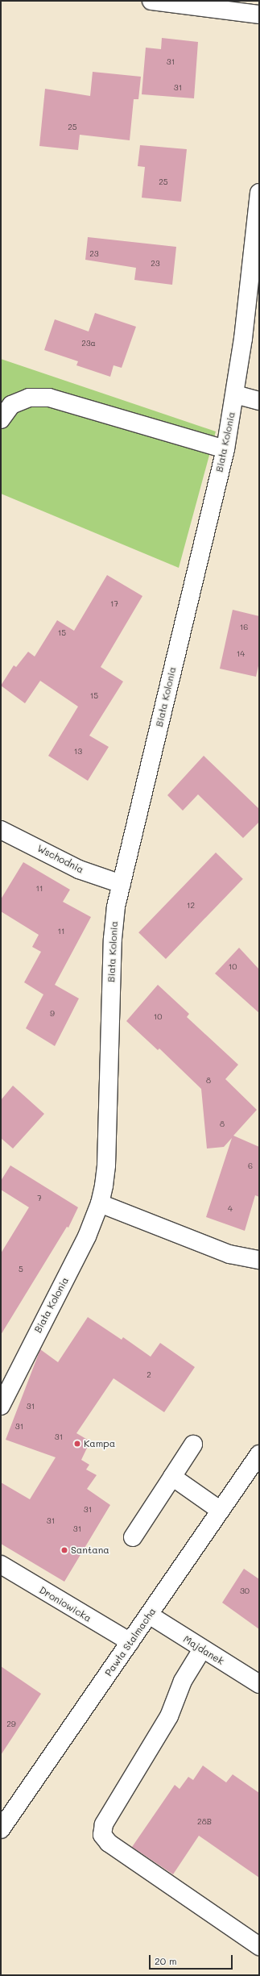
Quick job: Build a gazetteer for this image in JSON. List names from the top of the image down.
{
  "streets": {
    "street": [
      "Biała Kolonia",
      "Wschodnia",
      "Droniowicka",
      "Pawła Stalmacha",
      "Majdanek"
    ]
  },
  "crossings": [
    ["Biała Kolonia", "Wschodnia"],
    ["Droniowicka", "Pawła Stalmacha"],
    ["Pawła Stalmacha", "Majdanek"]
  ],
  "places": ["Kampa", "Santana"],
  "house_numbers": [
    "31",
    "31",
    "25",
    "25",
    "23",
    "23",
    "23a",
    "17",
    "16",
    "15",
    "14",
    "15",
    "13",
    "11",
    "12",
    "11",
    "10",
    "9",
    "10",
    "8",
    "8",
    "6",
    "7",
    "4",
    "5",
    "2",
    "31",
    "31",
    "31",
    "31",
    "31",
    "31",
    "30",
    "29",
    "28B"
  ],
  "scale_bar": "20 m"
}
